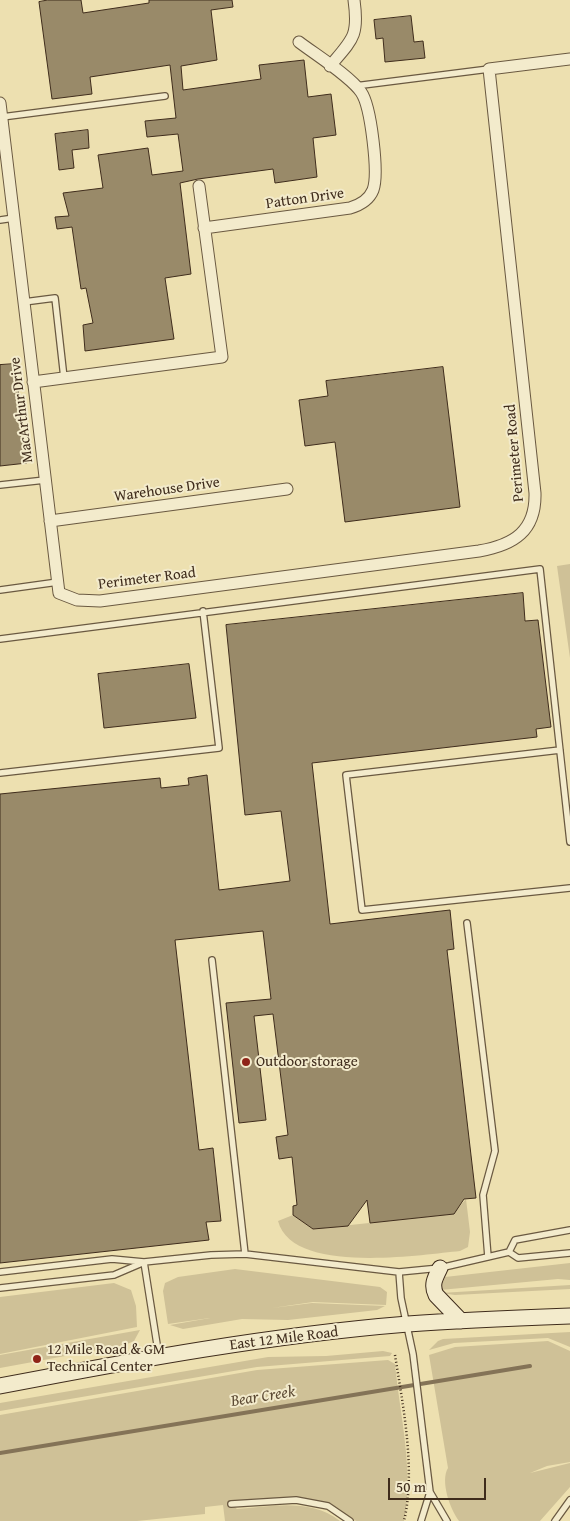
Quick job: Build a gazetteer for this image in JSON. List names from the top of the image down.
{
  "streets": {
    "main road": ["East 12 Mile Road"],
    "street": [
      "Patton Drive",
      "MacArthur Drive",
      "Perimeter Road",
      "Warehouse Drive"
    ]
  },
  "crossings": [
    ["MacArthur Drive", "Perimeter Road"],
    ["MacArthur Drive", "Warehouse Drive"]
  ],
  "water": ["Bear Creek"],
  "places": ["Outdoor storage", "12 Mile Road & GM Technical Center"],
  "scale_bar": "50 m"
}
